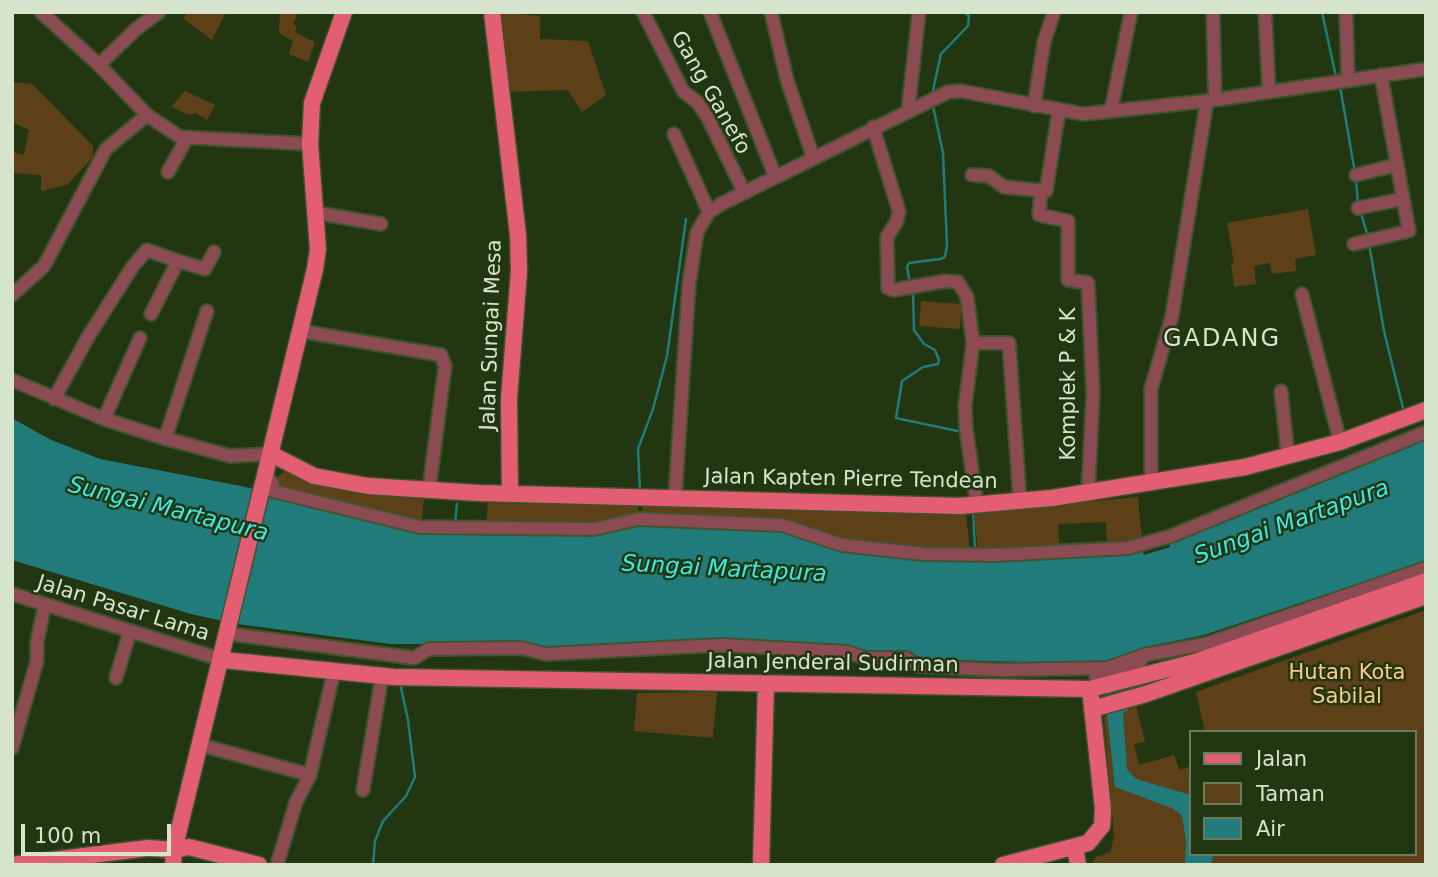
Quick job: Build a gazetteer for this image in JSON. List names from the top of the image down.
{
  "streets": {
    "main road": ["Jalan Sungai Mesa", "Jalan Kapten Pierre Tendean", "Jalan Jenderal Sudirman"],
    "street": ["Gang Ganefo", "Komplek P & K", "Jalan Pasar Lama"]
  },
  "crossings": [
    ["Jalan Sungai Mesa", "Jalan Kapten Pierre Tendean"],
    ["Komplek P & K", "Jalan Kapten Pierre Tendean"],
    ["Jalan Pasar Lama", "Jalan Jenderal Sudirman"]
  ],
  "districts": ["GADANG"],
  "water": ["Sungai Martapura"],
  "parks": ["Hutan Kota Sabilal"],
  "legend": ["Jalan", "Taman", "Air"],
  "scale_bar": "100 m"
}
